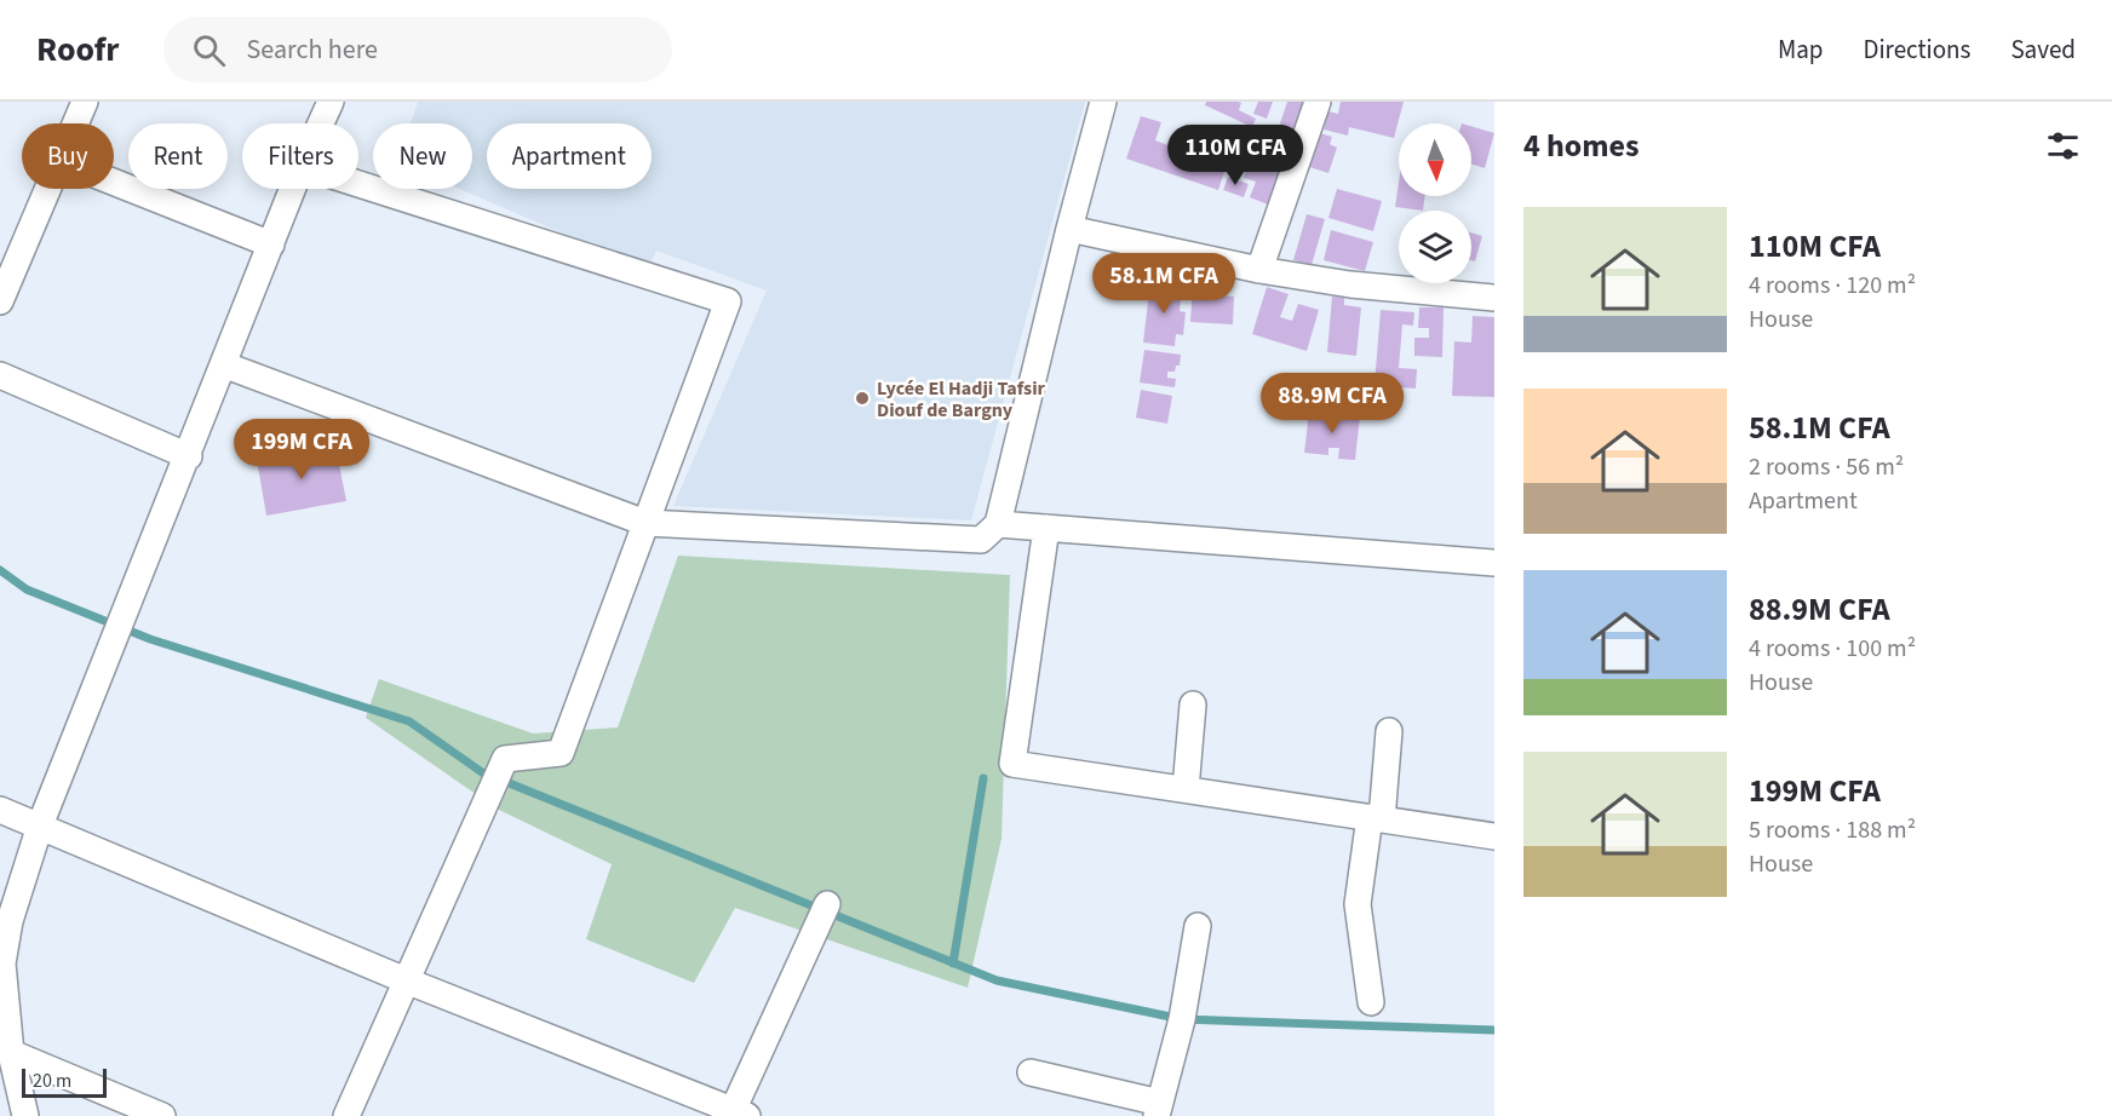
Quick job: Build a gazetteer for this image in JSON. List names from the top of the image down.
{
  "places": ["Lycée El Hadji Tafsir Diouf de Bargny"],
  "scale_bar": "20 m",
  "north": "bottom",
  "page": {
    "header": "Roofr",
    "search": "Search here",
    "nav": ["Map", "Directions", "Saved"],
    "heading": "4 homes",
    "chip": [
      "Buy",
      "Rent",
      "Filters",
      "New",
      "Apartment"
    ],
    "price": [
      "110M CFA",
      "58.1M CFA",
      "88.9M CFA",
      "199M CFA"
    ],
    "list": [
      {
        "name": "110M CFA",
        "note": "4 rooms · 120 m² · House"
      },
      {
        "name": "58.1M CFA",
        "note": "2 rooms · 56 m² · Apartment"
      },
      {
        "name": "88.9M CFA",
        "note": "4 rooms · 100 m² · House"
      },
      {
        "name": "199M CFA",
        "note": "5 rooms · 188 m² · House"
      }
    ],
    "scale": "20 m"
  }
}
